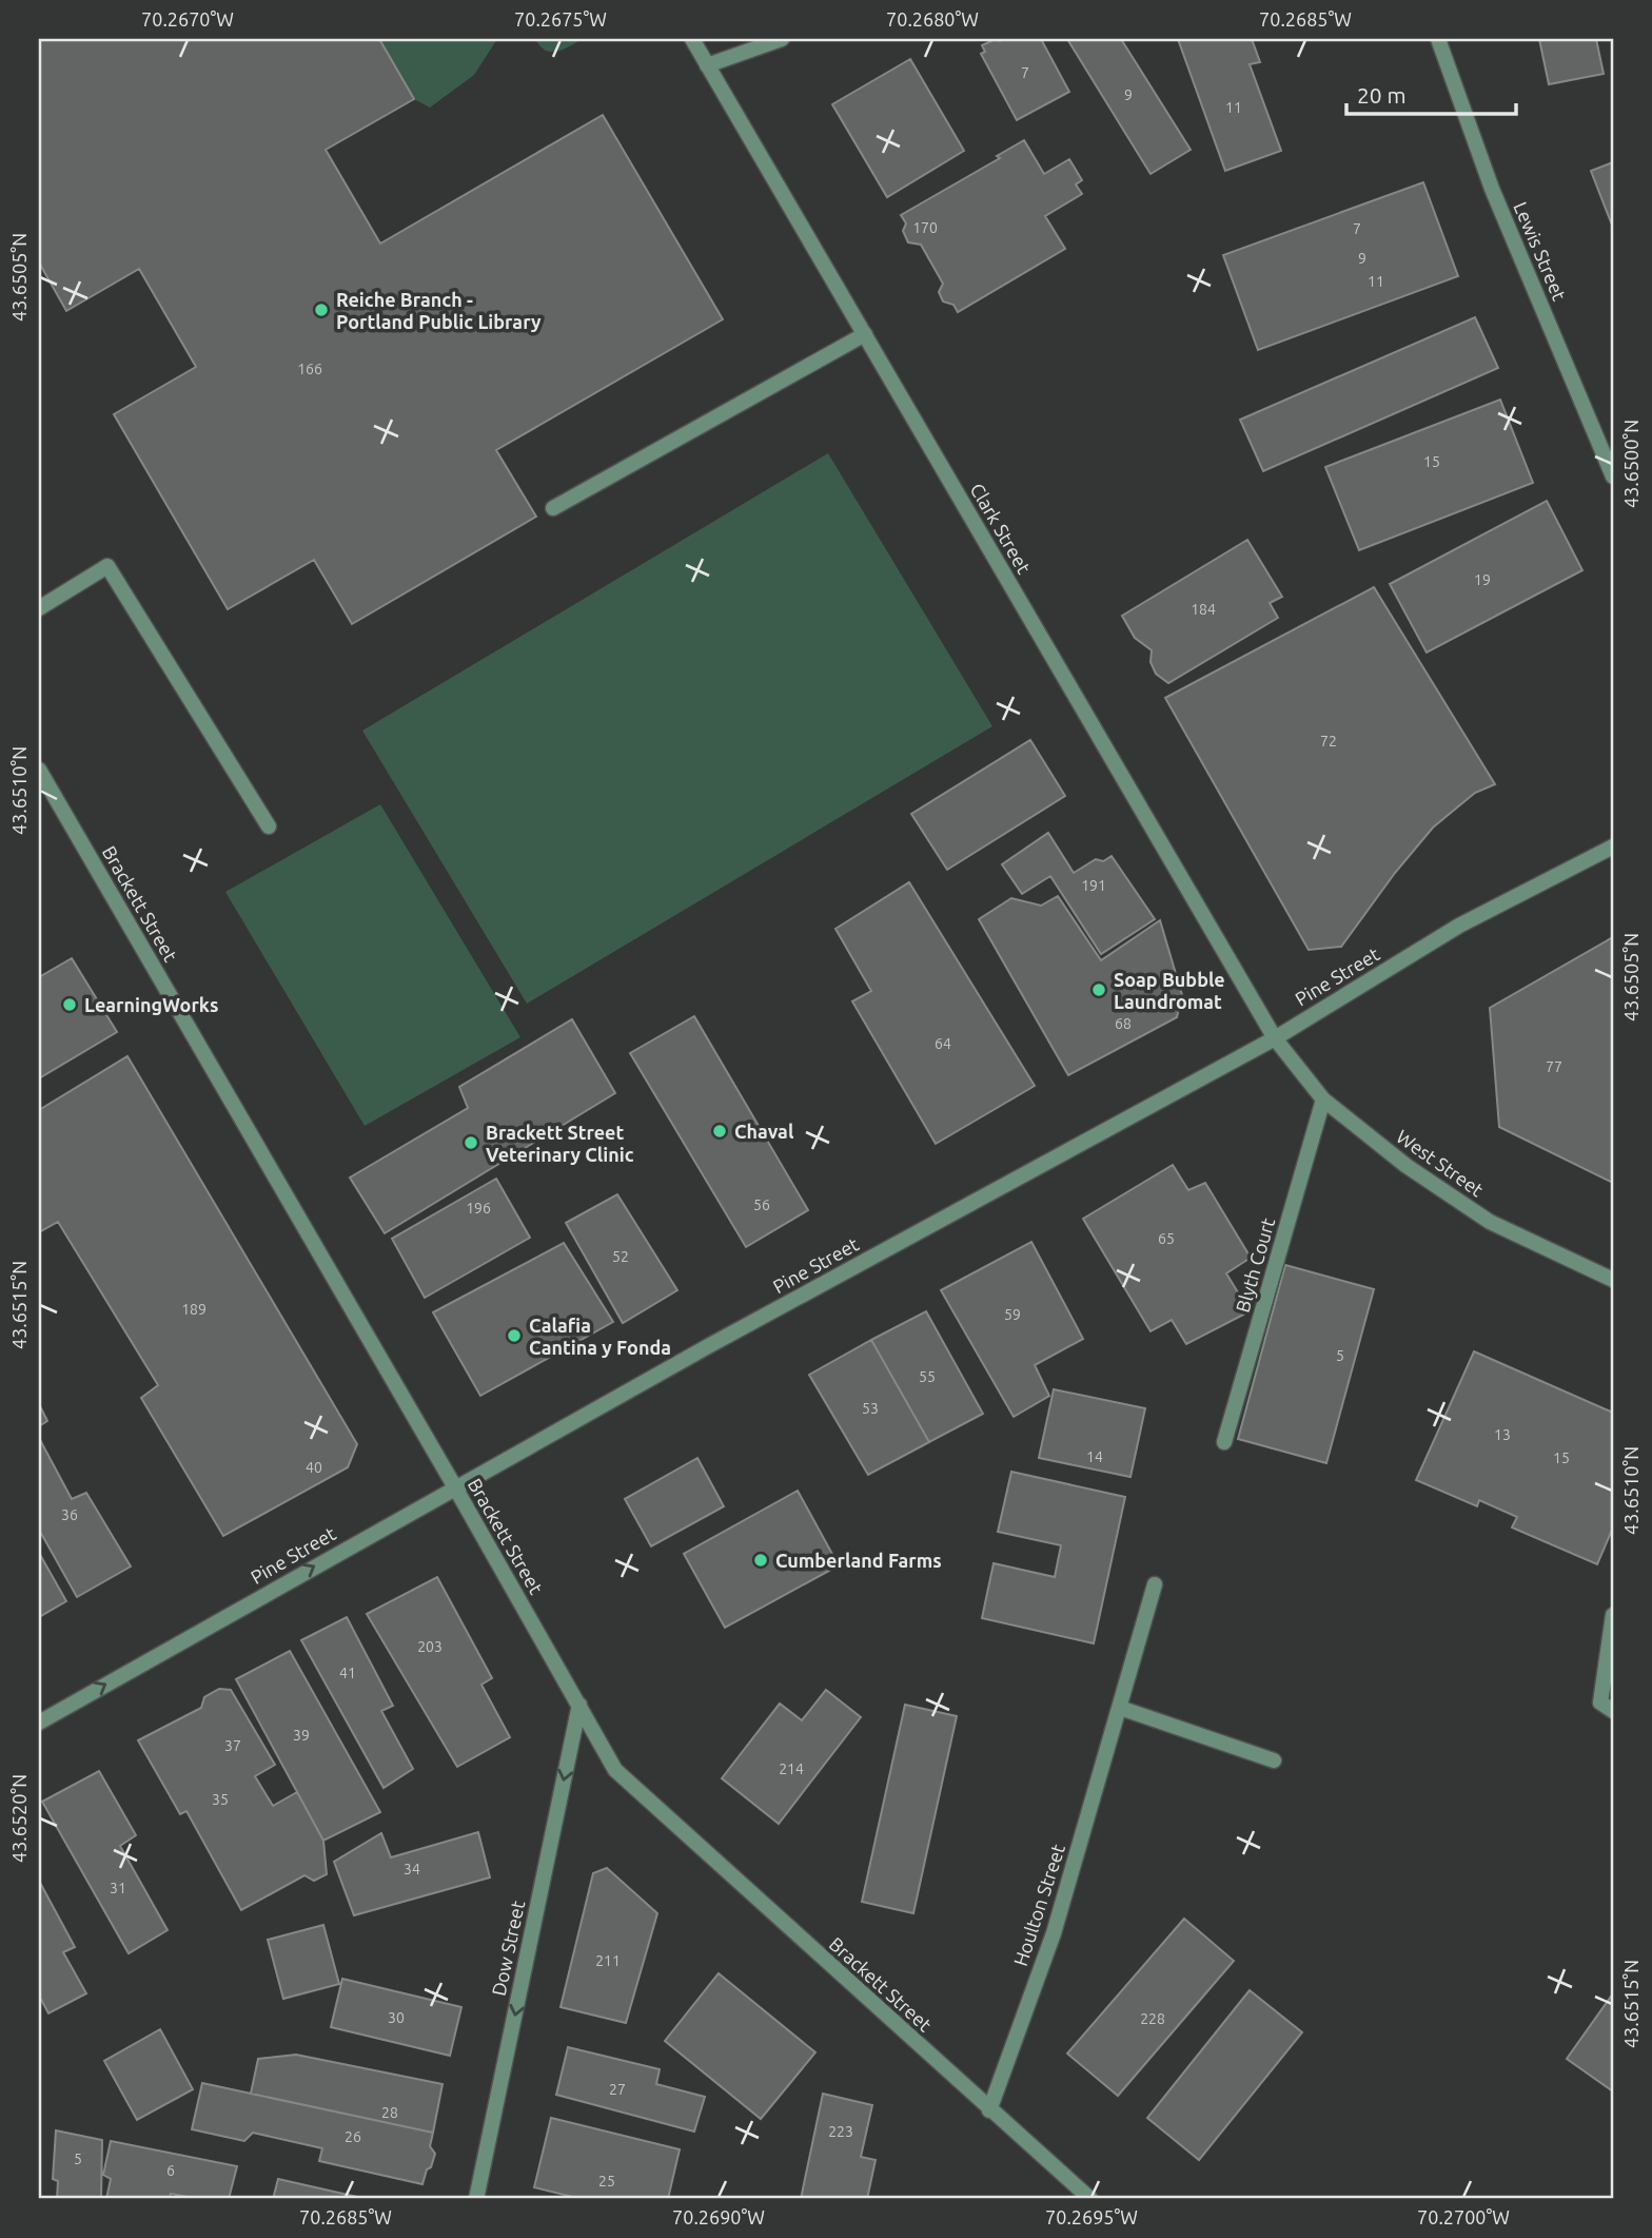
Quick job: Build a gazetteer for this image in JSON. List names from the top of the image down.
{
  "streets": {
    "street": [
      "Lewis Street",
      "Clark Street",
      "Brackett Street",
      "Pine Street",
      "West Street",
      "Blyth Court",
      "Houlton Street",
      "Dow Street"
    ]
  },
  "crossings": [
    ["Clark Street", "Pine Street"],
    ["Clark Street", "West Street"],
    ["Brackett Street", "Pine Street"],
    ["Brackett Street", "Houlton Street"],
    ["Brackett Street", "Dow Street"],
    ["Pine Street", "West Street"],
    ["West Street", "Blyth Court"]
  ],
  "one_way": ["Dow Street"],
  "places": [
    "Reiche Branch - Portland Public Library",
    "Soap Bubble Laundromat",
    "LearningWorks",
    "Chaval",
    "Brackett Street Veterinary Clinic",
    "Calafia Cantina y Fonda",
    "Cumberland Farms"
  ],
  "house_numbers": [
    "7",
    "9",
    "11",
    "170",
    "7",
    "9",
    "11",
    "166",
    "15",
    "19",
    "184",
    "72",
    "191",
    "68",
    "64",
    "77",
    "56",
    "196",
    "65",
    "52",
    "189",
    "59",
    "5",
    "55",
    "53",
    "13",
    "14",
    "15",
    "40",
    "36",
    "203",
    "41",
    "39",
    "37",
    "214",
    "35",
    "34",
    "31",
    "211",
    "30",
    "228",
    "27",
    "28",
    "223",
    "26",
    "5",
    "6",
    "25"
  ],
  "scale_bar": "20 m",
  "coordinates": [
    "70.2670°W",
    "70.2675°W",
    "70.2680°W",
    "70.2685°W",
    "43.6505°N",
    "43.6500°N",
    "43.6510°N",
    "43.6515°N",
    "43.6520°N",
    "70.2690°W",
    "70.2695°W",
    "70.2700°W"
  ]
}
